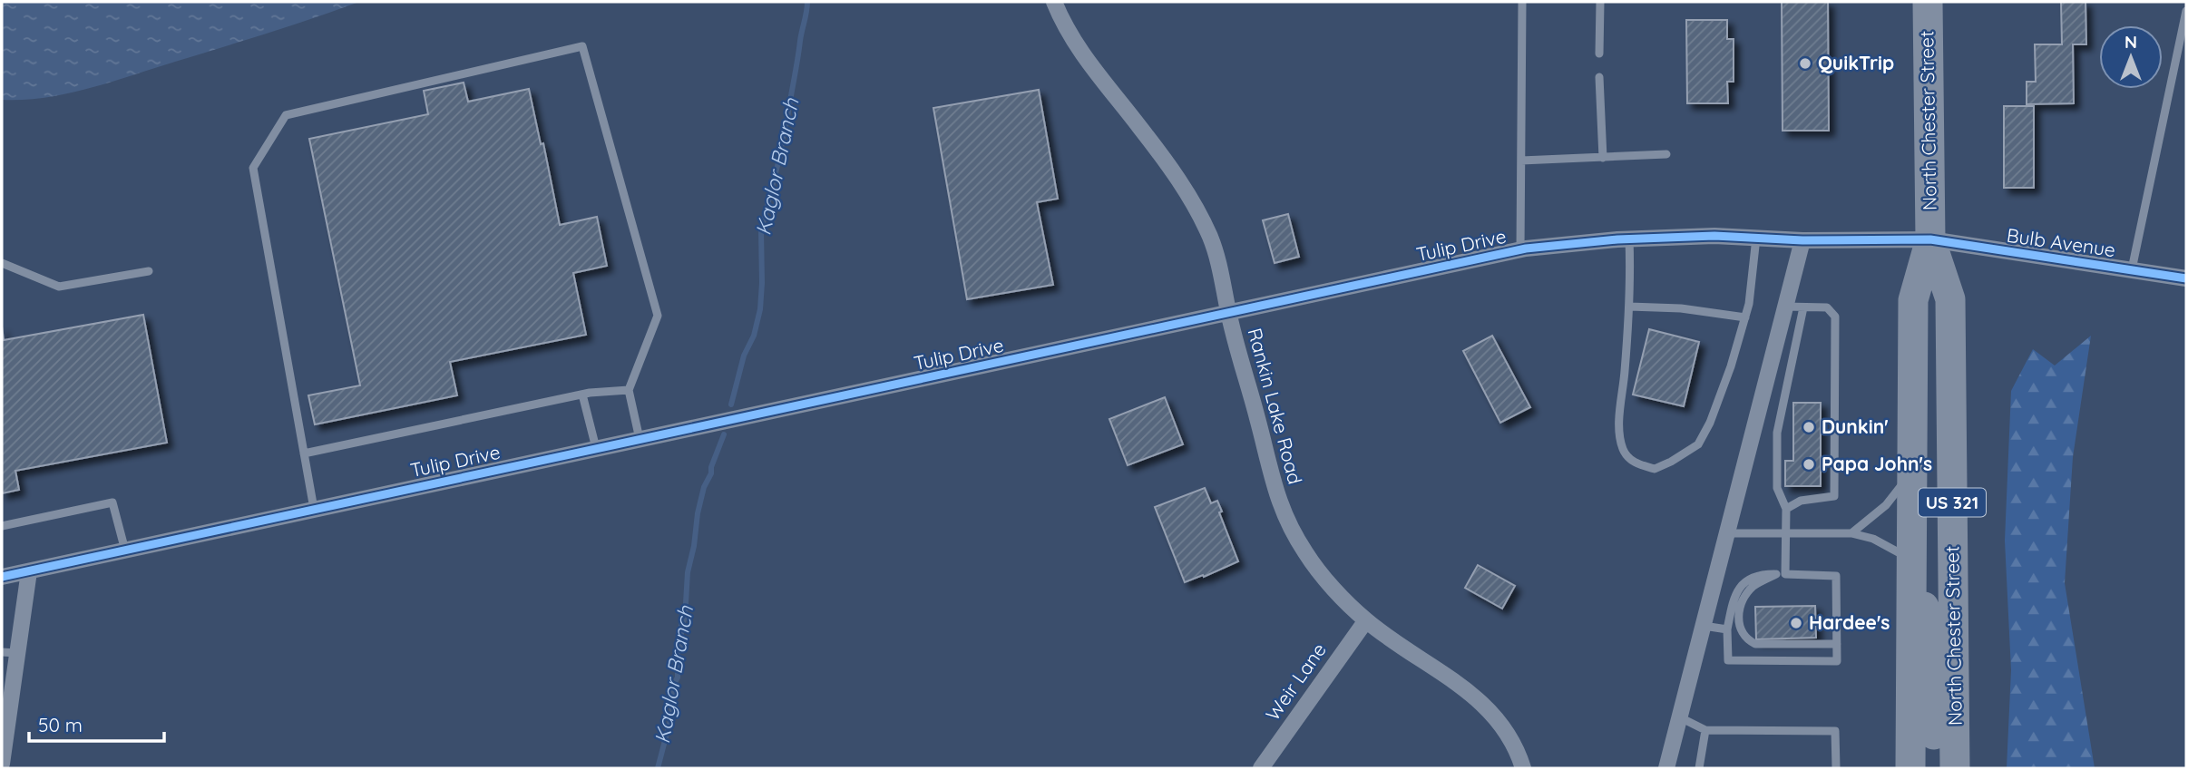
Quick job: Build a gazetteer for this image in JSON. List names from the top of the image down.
{
  "streets": {
    "highway": ["North Chester Street", "US 321"],
    "street": [
      "Bulb Avenue",
      "Tulip Drive",
      "Rankin Lake Road",
      "Weir Lane"
    ]
  },
  "crossings": [
    ["North Chester Street", "Bulb Avenue"],
    ["North Chester Street", "Tulip Drive"],
    ["Bulb Avenue", "Tulip Drive"],
    ["Tulip Drive", "Rankin Lake Road"],
    ["Rankin Lake Road", "Weir Lane"]
  ],
  "water": ["Kaglor Branch"],
  "places": [
    "QuikTrip",
    "Dunkin'",
    "Papa John's",
    "Hardee's"
  ],
  "scale_bar": "50 m",
  "north": "top"
}
